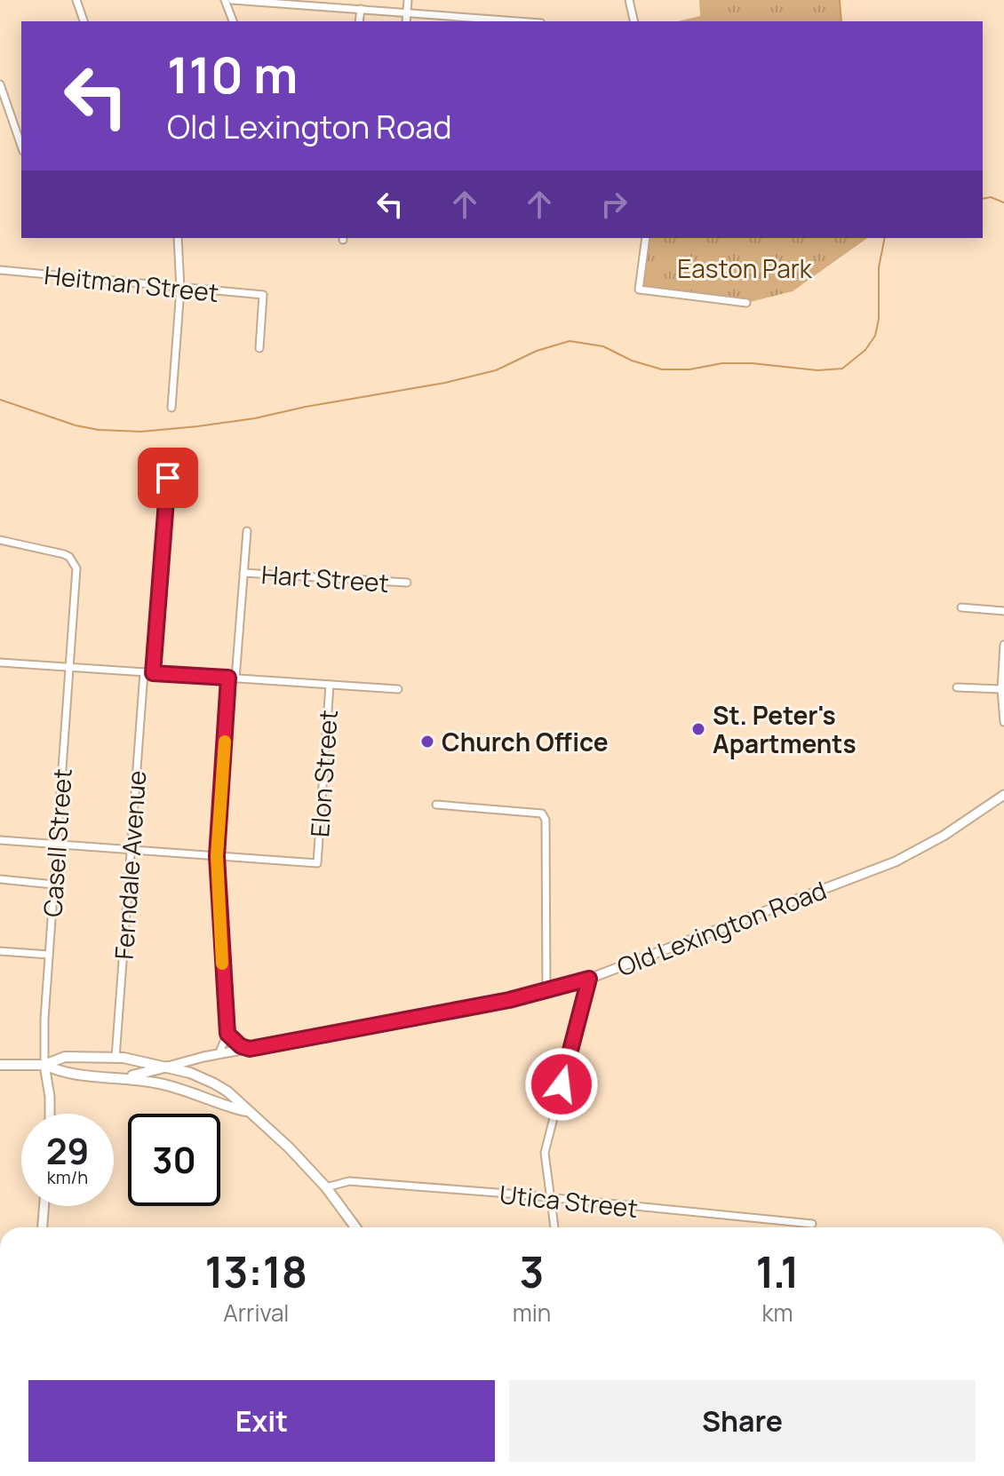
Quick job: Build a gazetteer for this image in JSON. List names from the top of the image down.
{
  "streets": {
    "main road": ["Old Lexington Road"],
    "street": [
      "Heitman Street",
      "Hart Street",
      "Elon Street",
      "Casell Street",
      "Ferndale Avenue",
      "Utica Street"
    ]
  },
  "crossings": [
    ["Casell Street", "Old Lexington Road"],
    ["Ferndale Avenue", "Old Lexington Road"]
  ],
  "parks": ["Easton Park"],
  "places": ["St. Peter's Apartments", "Church Office"],
  "page": {
    "turn": ["110 m", "Old Lexington Road"],
    "speed": "29 km/h",
    "limit": "30",
    "eta": [
      "13:18",
      "Arrival",
      "3",
      "min",
      "1.1",
      "km"
    ],
    "buttons": ["Exit", "Share"]
  }
}
